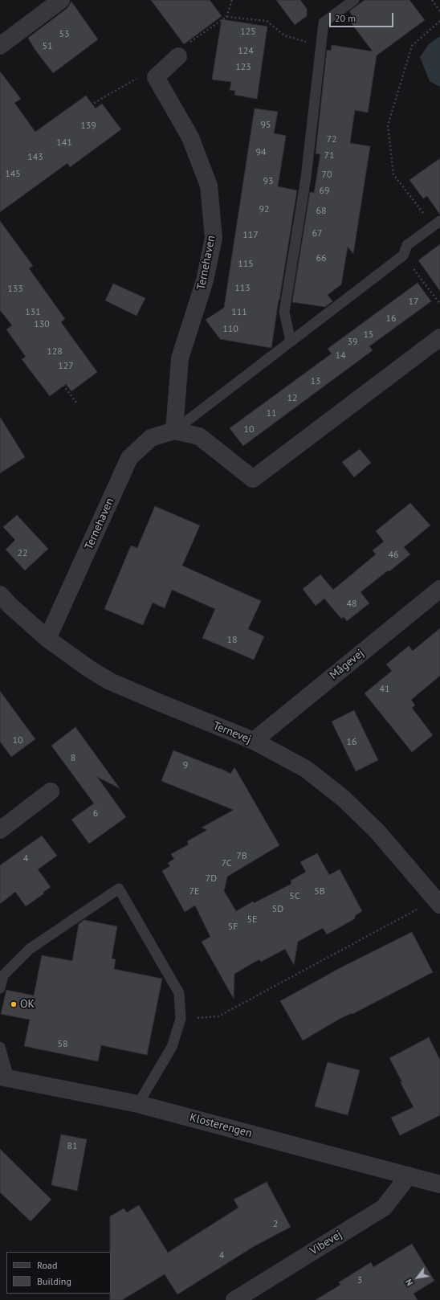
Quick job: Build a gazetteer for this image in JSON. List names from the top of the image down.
{
  "streets": {
    "street": [
      "Ternehaven",
      "Mågevej",
      "Ternevej",
      "Klosterengen",
      "Vibevej"
    ]
  },
  "crossings": [
    ["Ternehaven", "Ternevej"],
    ["Mågevej", "Ternevej"],
    ["Klosterengen", "Vibevej"]
  ],
  "places": ["OK"],
  "house_numbers": [
    "125",
    "53",
    "51",
    "124",
    "123",
    "95",
    "139",
    "72",
    "141",
    "94",
    "71",
    "143",
    "145",
    "70",
    "93",
    "69",
    "92",
    "68",
    "67",
    "117",
    "66",
    "115",
    "113",
    "133",
    "17",
    "131",
    "111",
    "16",
    "130",
    "110",
    "15",
    "39",
    "128",
    "14",
    "127",
    "13",
    "12",
    "11",
    "10",
    "22",
    "46",
    "48",
    "18",
    "41",
    "10",
    "16",
    "8",
    "9",
    "6",
    "7B",
    "4",
    "7C",
    "7D",
    "7E",
    "5B",
    "5C",
    "5D",
    "5E",
    "5F",
    "58",
    "81",
    "2",
    "4",
    "3"
  ],
  "legend": ["Road", "Building"],
  "scale_bar": "20 m",
  "north": "bottom left"
}
